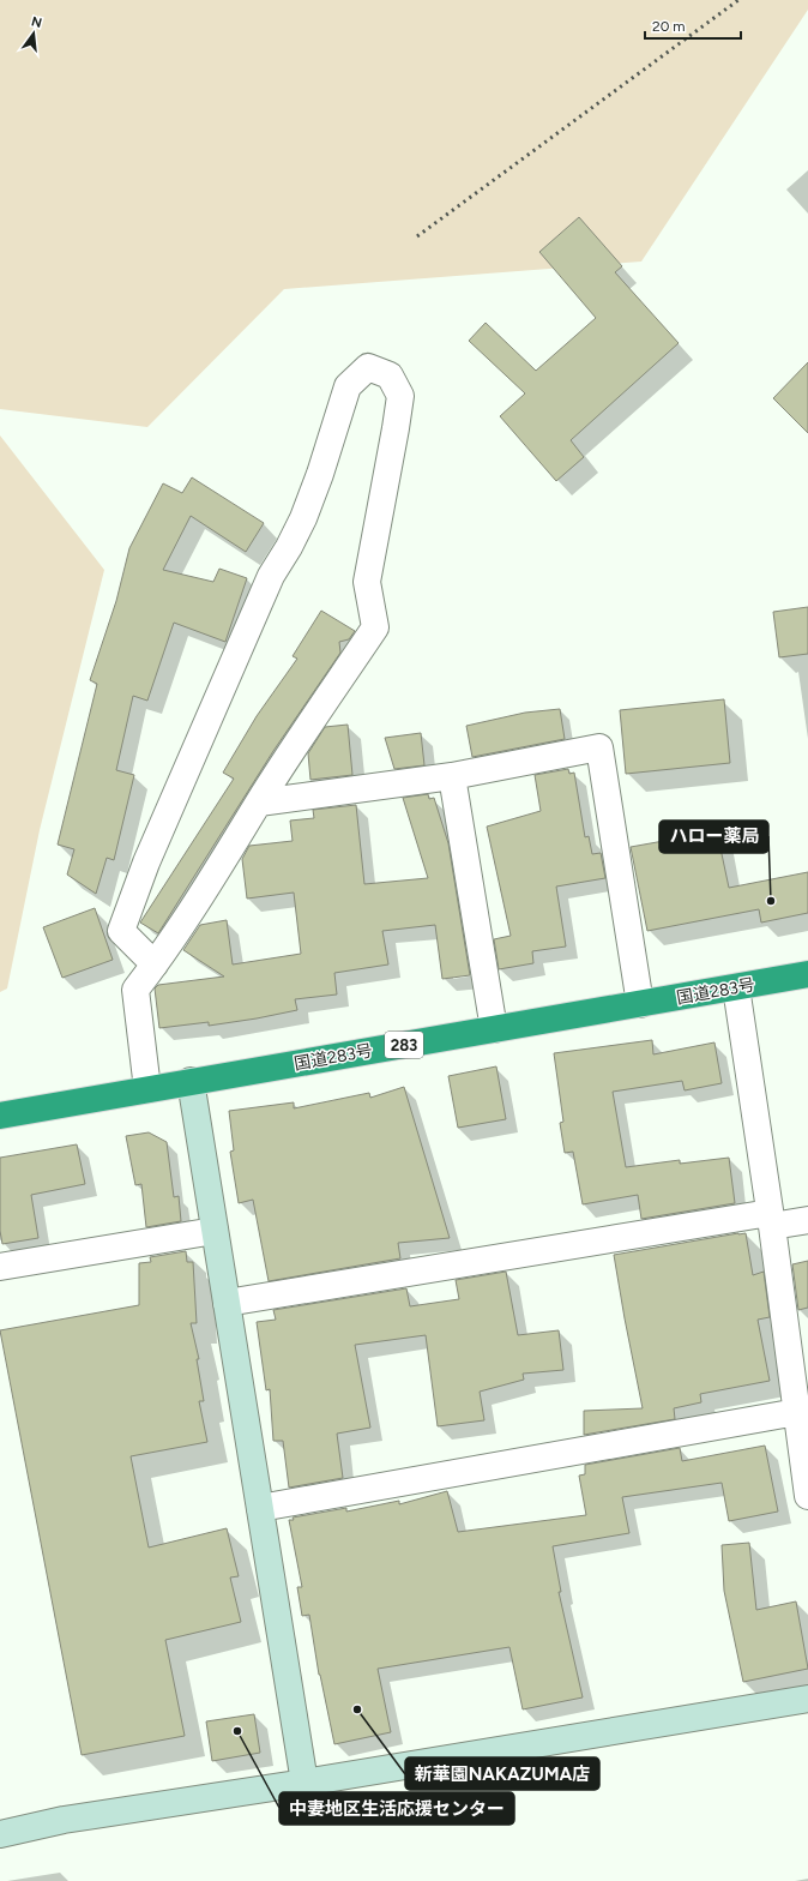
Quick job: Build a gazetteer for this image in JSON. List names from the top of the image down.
{
  "streets": {
    "highway": ["国道283号", "283"]
  },
  "places": ["ハロー薬局", "新華園NAKAZUMA店", "中妻地区生活応援センター"],
  "scale_bar": "20 m",
  "north": "top"
}
